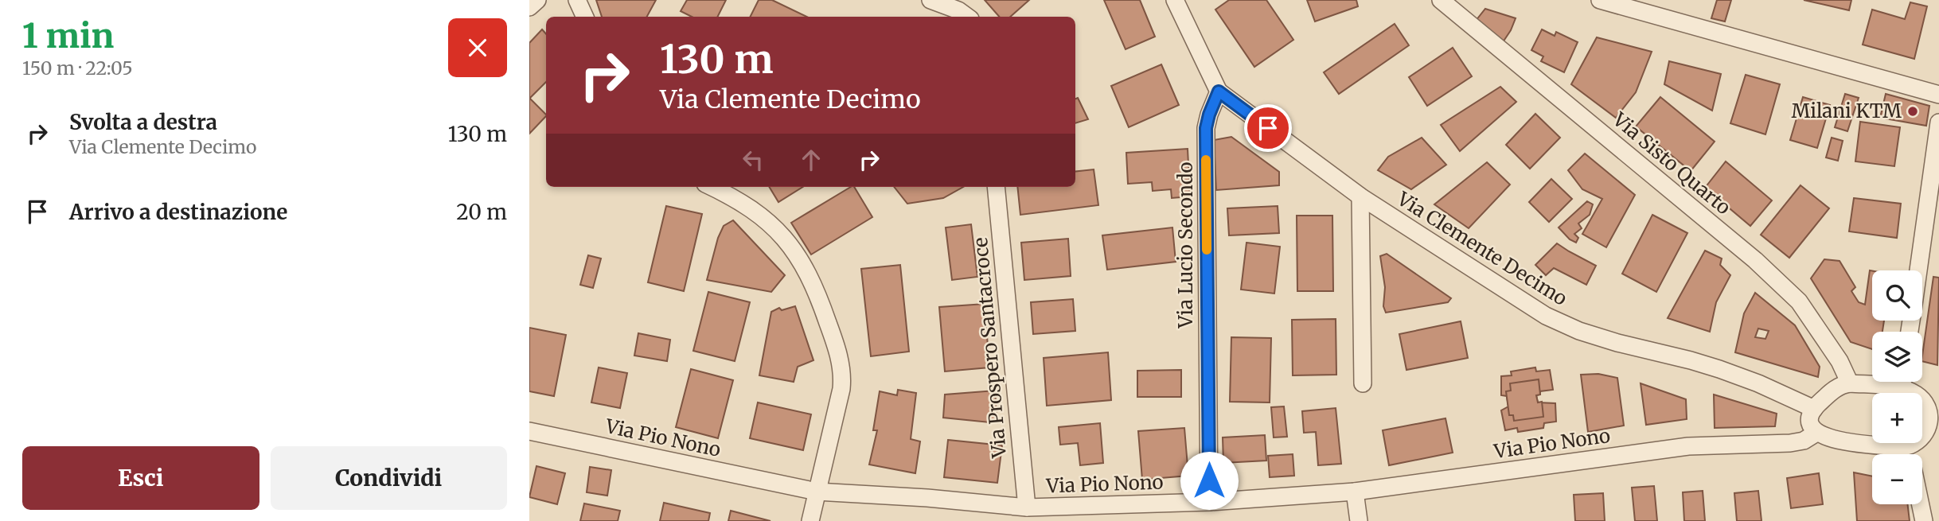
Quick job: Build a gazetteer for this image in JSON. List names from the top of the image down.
{
  "streets": {
    "street": [
      "Via Sisto Quarto",
      "Via Lucio Secondo",
      "Via Clemente Decimo",
      "Via Prospero Santacroce",
      "Via Pio Nono"
    ]
  },
  "crossings": [
    ["Via Lucio Secondo", "Via Clemente Decimo"],
    ["Via Lucio Secondo", "Via Pio Nono"],
    ["Via Prospero Santacroce", "Via Pio Nono"]
  ],
  "places": ["Milani KTM"],
  "page": {
    "heading": ["1 min", "150 m · 22:05"],
    "turn": ["130 m", "Via Clemente Decimo"],
    "list": [
      {
        "name": "Svolta a destra",
        "note": "Via Clemente Decimo",
        "value": "130 m"
      },
      {
        "name": "Arrivo a destinazione",
        "value": "20 m"
      }
    ],
    "map_buttons": ["+", "−"],
    "buttons": ["Esci", "Condividi"]
  }
}
